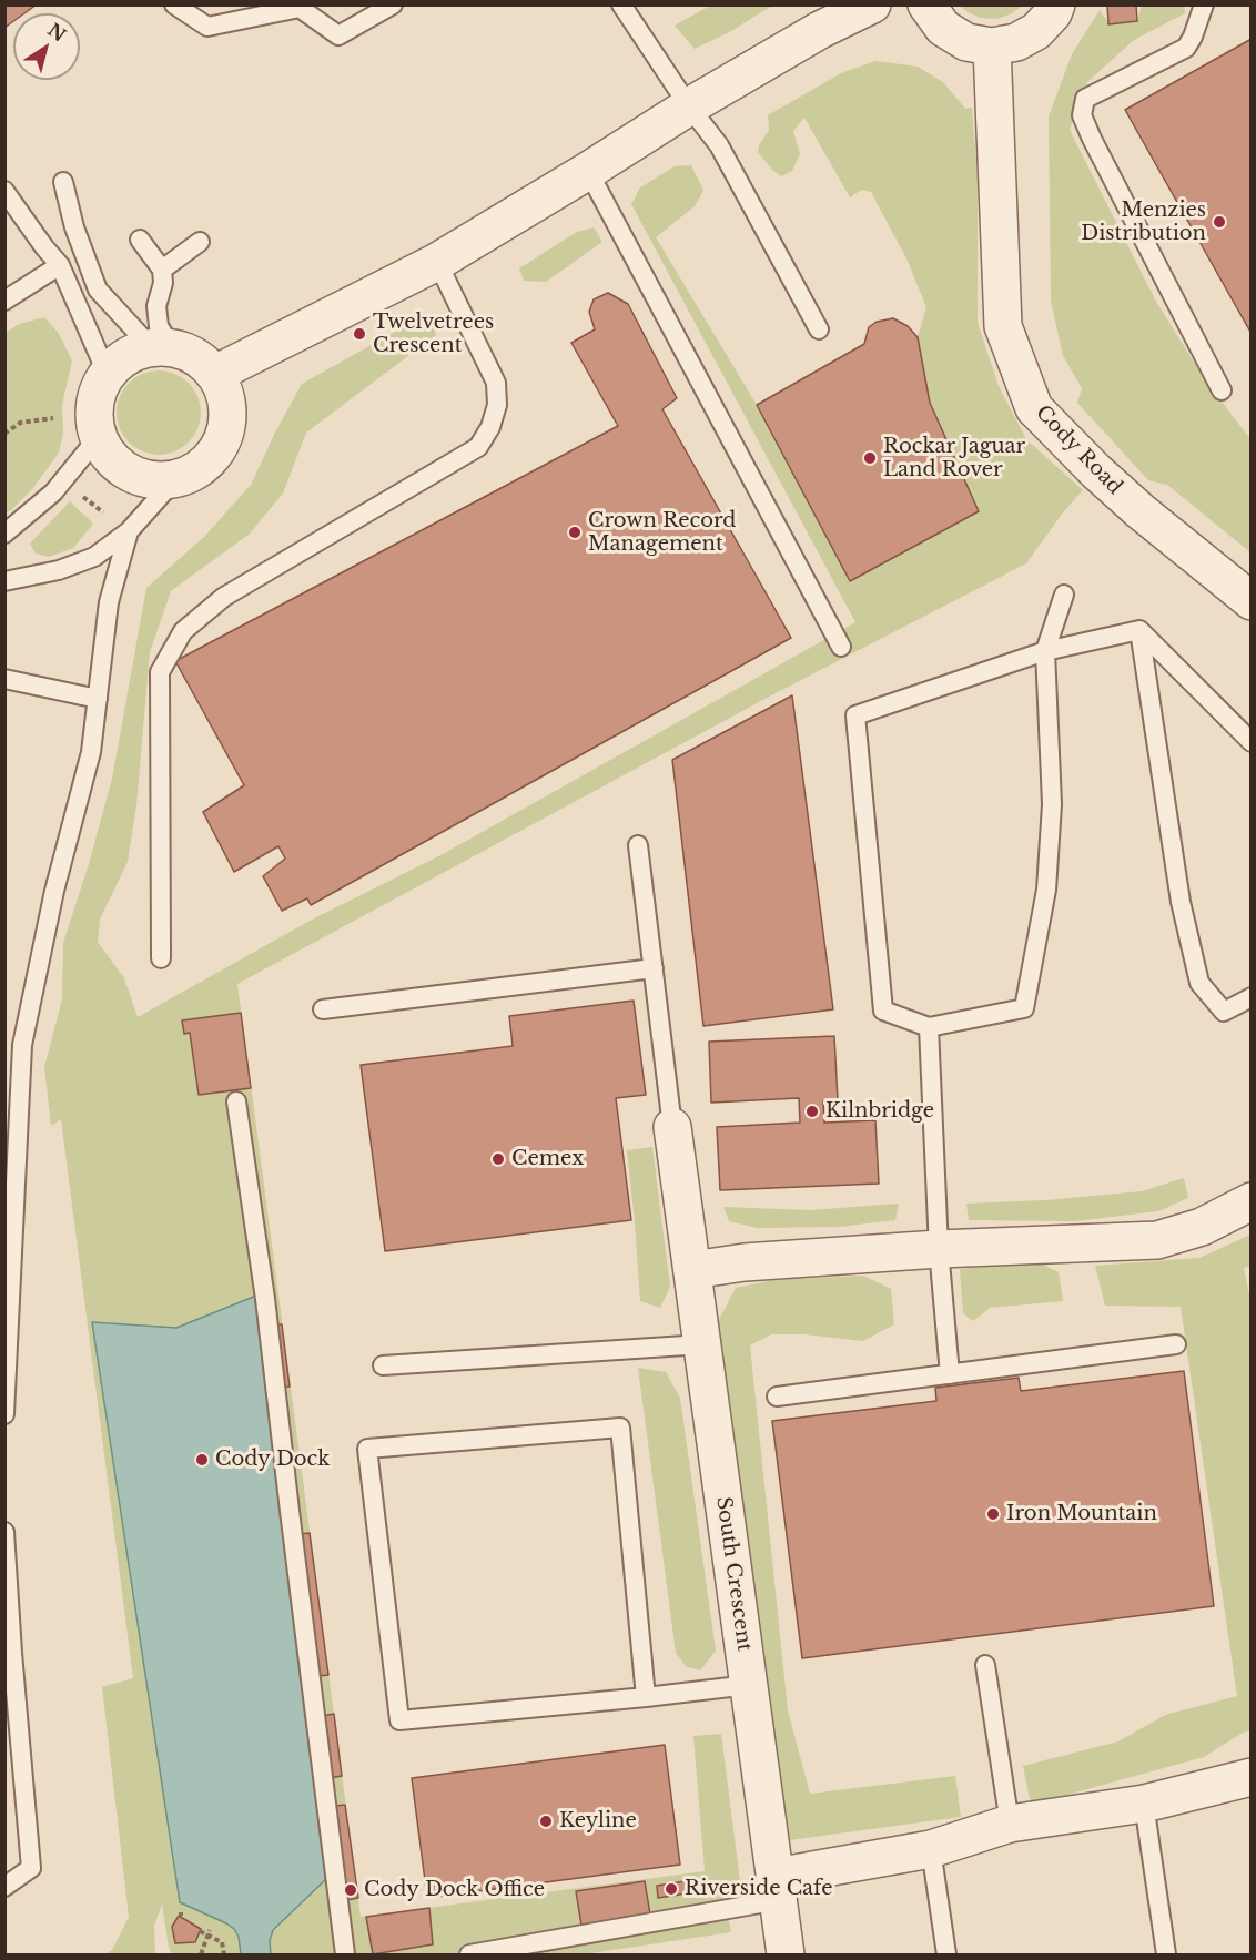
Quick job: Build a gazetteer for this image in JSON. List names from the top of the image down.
{
  "streets": {
    "street": ["Cody Road", "South Crescent"]
  },
  "places": [
    "Menzies Distribution",
    "Twelvetrees Crescent",
    "Rockar Jaguar Land Rover",
    "Crown Record Management",
    "Kilnbridge",
    "Cemex",
    "Cody Dock",
    "Iron Mountain",
    "Keyline",
    "Riverside Cafe",
    "Cody Dock Office"
  ],
  "north": "top right"
}
